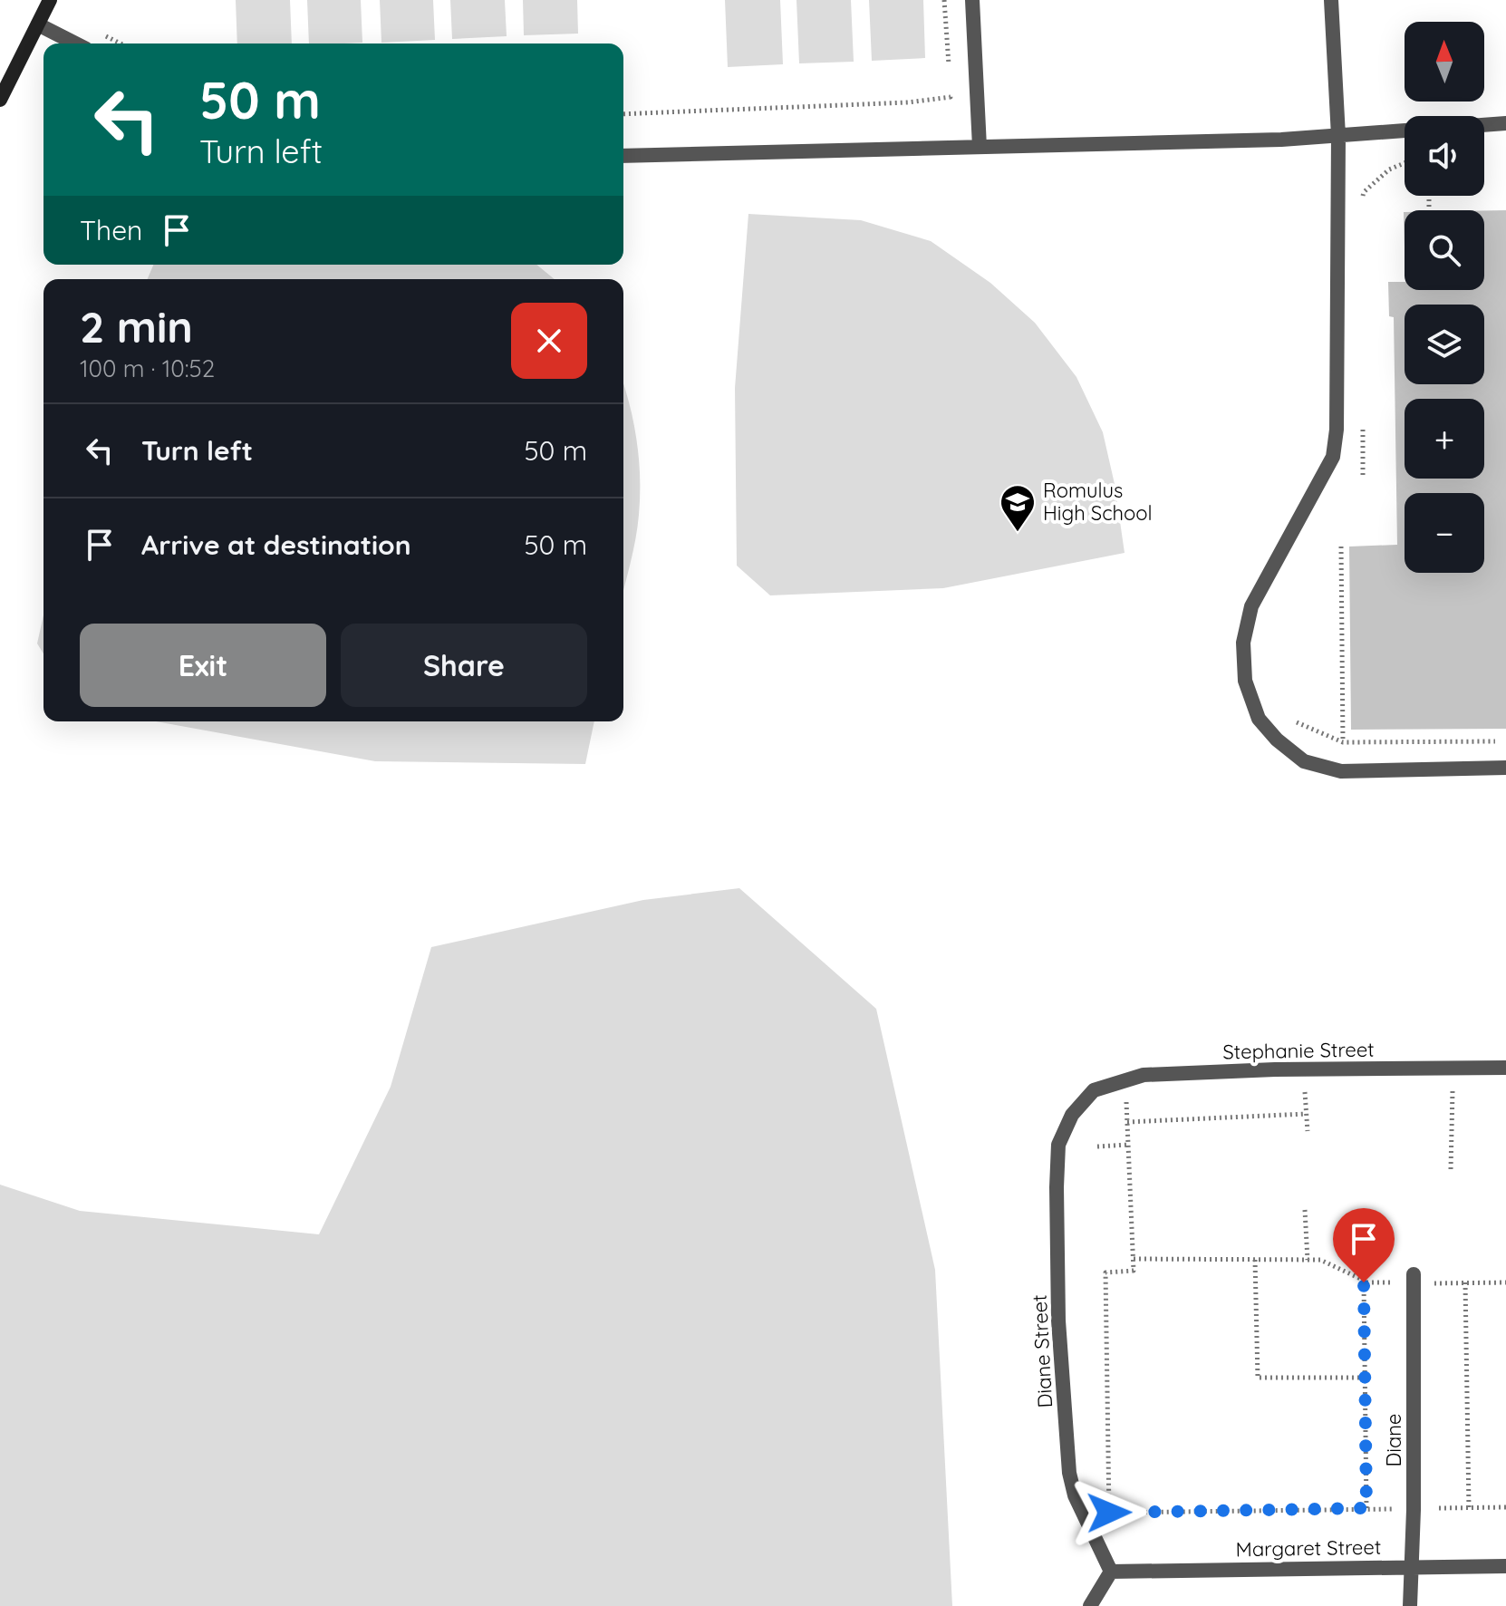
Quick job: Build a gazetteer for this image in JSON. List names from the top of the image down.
{
  "streets": {
    "street": [
      "Stephanie Street",
      "Diane Street",
      "Diane",
      "Margaret Street"
    ]
  },
  "crossings": [
    ["Stephanie Street", "Diane Street"],
    ["Diane Street", "Margaret Street"],
    ["Diane", "Margaret Street"]
  ],
  "places": {
    "school or university": ["Romulus High School"]
  },
  "north": "top",
  "page": {
    "map_buttons": ["+", "−"],
    "turn": ["50 m", "Turn left"],
    "then": "Then",
    "heading": ["2 min", "100 m · 10:52"],
    "list": [
      {
        "name": "Turn left",
        "value": "50 m"
      },
      {
        "name": "Arrive at destination",
        "value": "50 m"
      }
    ],
    "buttons": ["Exit", "Share"]
  }
}
